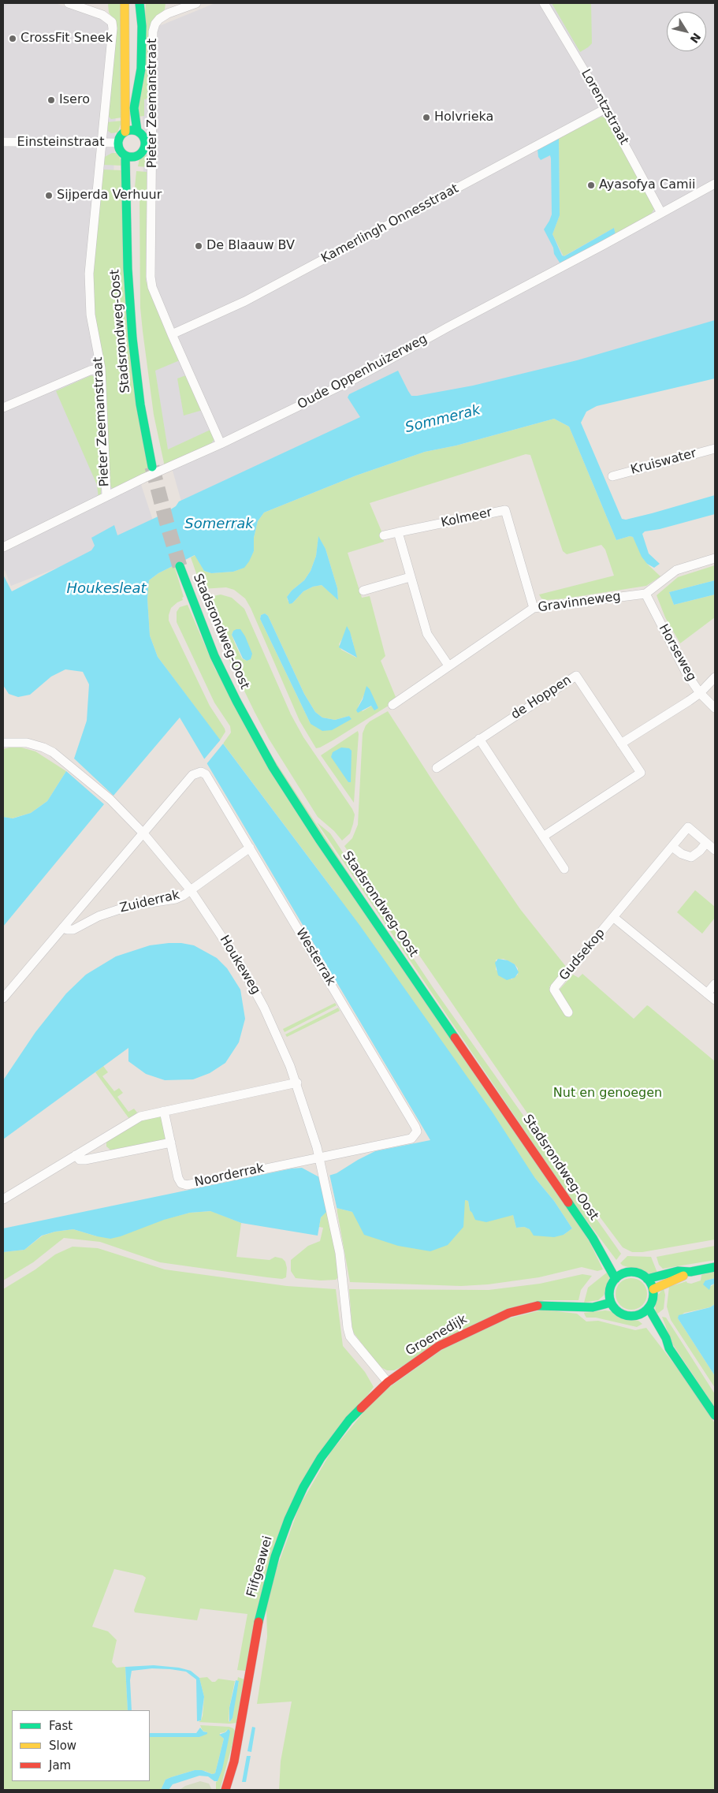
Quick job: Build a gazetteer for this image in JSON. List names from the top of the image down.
{
  "streets": {
    "main road": ["Stadsrondweg-Oost", "Groenedijk", "Fiifgeawei"],
    "street": [
      "Pieter Zeemanstraat",
      "Lorentzstraat",
      "Einsteinstraat",
      "Kamerlingh Onnesstraat",
      "Oude Oppenhuizerweg",
      "Kruiswater",
      "Kolmeer",
      "Gravinneweg",
      "Horseweg",
      "de Hoppen",
      "Zuiderrak",
      "Gudsekop",
      "Westerrak",
      "Houkeweg",
      "Noorderrak"
    ]
  },
  "crossings": [
    ["Pieter Zeemanstraat", "Einsteinstraat"],
    ["Pieter Zeemanstraat", "Kamerlingh Onnesstraat"],
    ["Pieter Zeemanstraat", "Oude Oppenhuizerweg"],
    ["Lorentzstraat", "Kamerlingh Onnesstraat"],
    ["Lorentzstraat", "Oude Oppenhuizerweg"],
    ["Einsteinstraat", "Stadsrondweg-Oost"],
    ["Stadsrondweg-Oost", "Groenedijk"],
    ["Kolmeer", "Gravinneweg"],
    ["Gravinneweg", "Horseweg"],
    ["Zuiderrak", "Westerrak"],
    ["Zuiderrak", "Houkeweg"],
    ["Westerrak", "Houkeweg"],
    ["Westerrak", "Noorderrak"],
    ["Houkeweg", "Noorderrak"],
    ["Houkeweg", "Groenedijk"],
    ["Houkeweg", "Fiifgeawei"],
    ["Groenedijk", "Fiifgeawei"]
  ],
  "water": ["Sommerak", "Somerrak", "Houkesleat"],
  "parks": ["Nut en genoegen"],
  "places": [
    "CrossFit Sneek",
    "Isero",
    "Holvrieka",
    "Ayasofya Camii",
    "Sijperda Verhuur",
    "De Blaauw BV"
  ],
  "legend": ["Fast", "Slow", "Jam"],
  "north": "bottom right"
}
